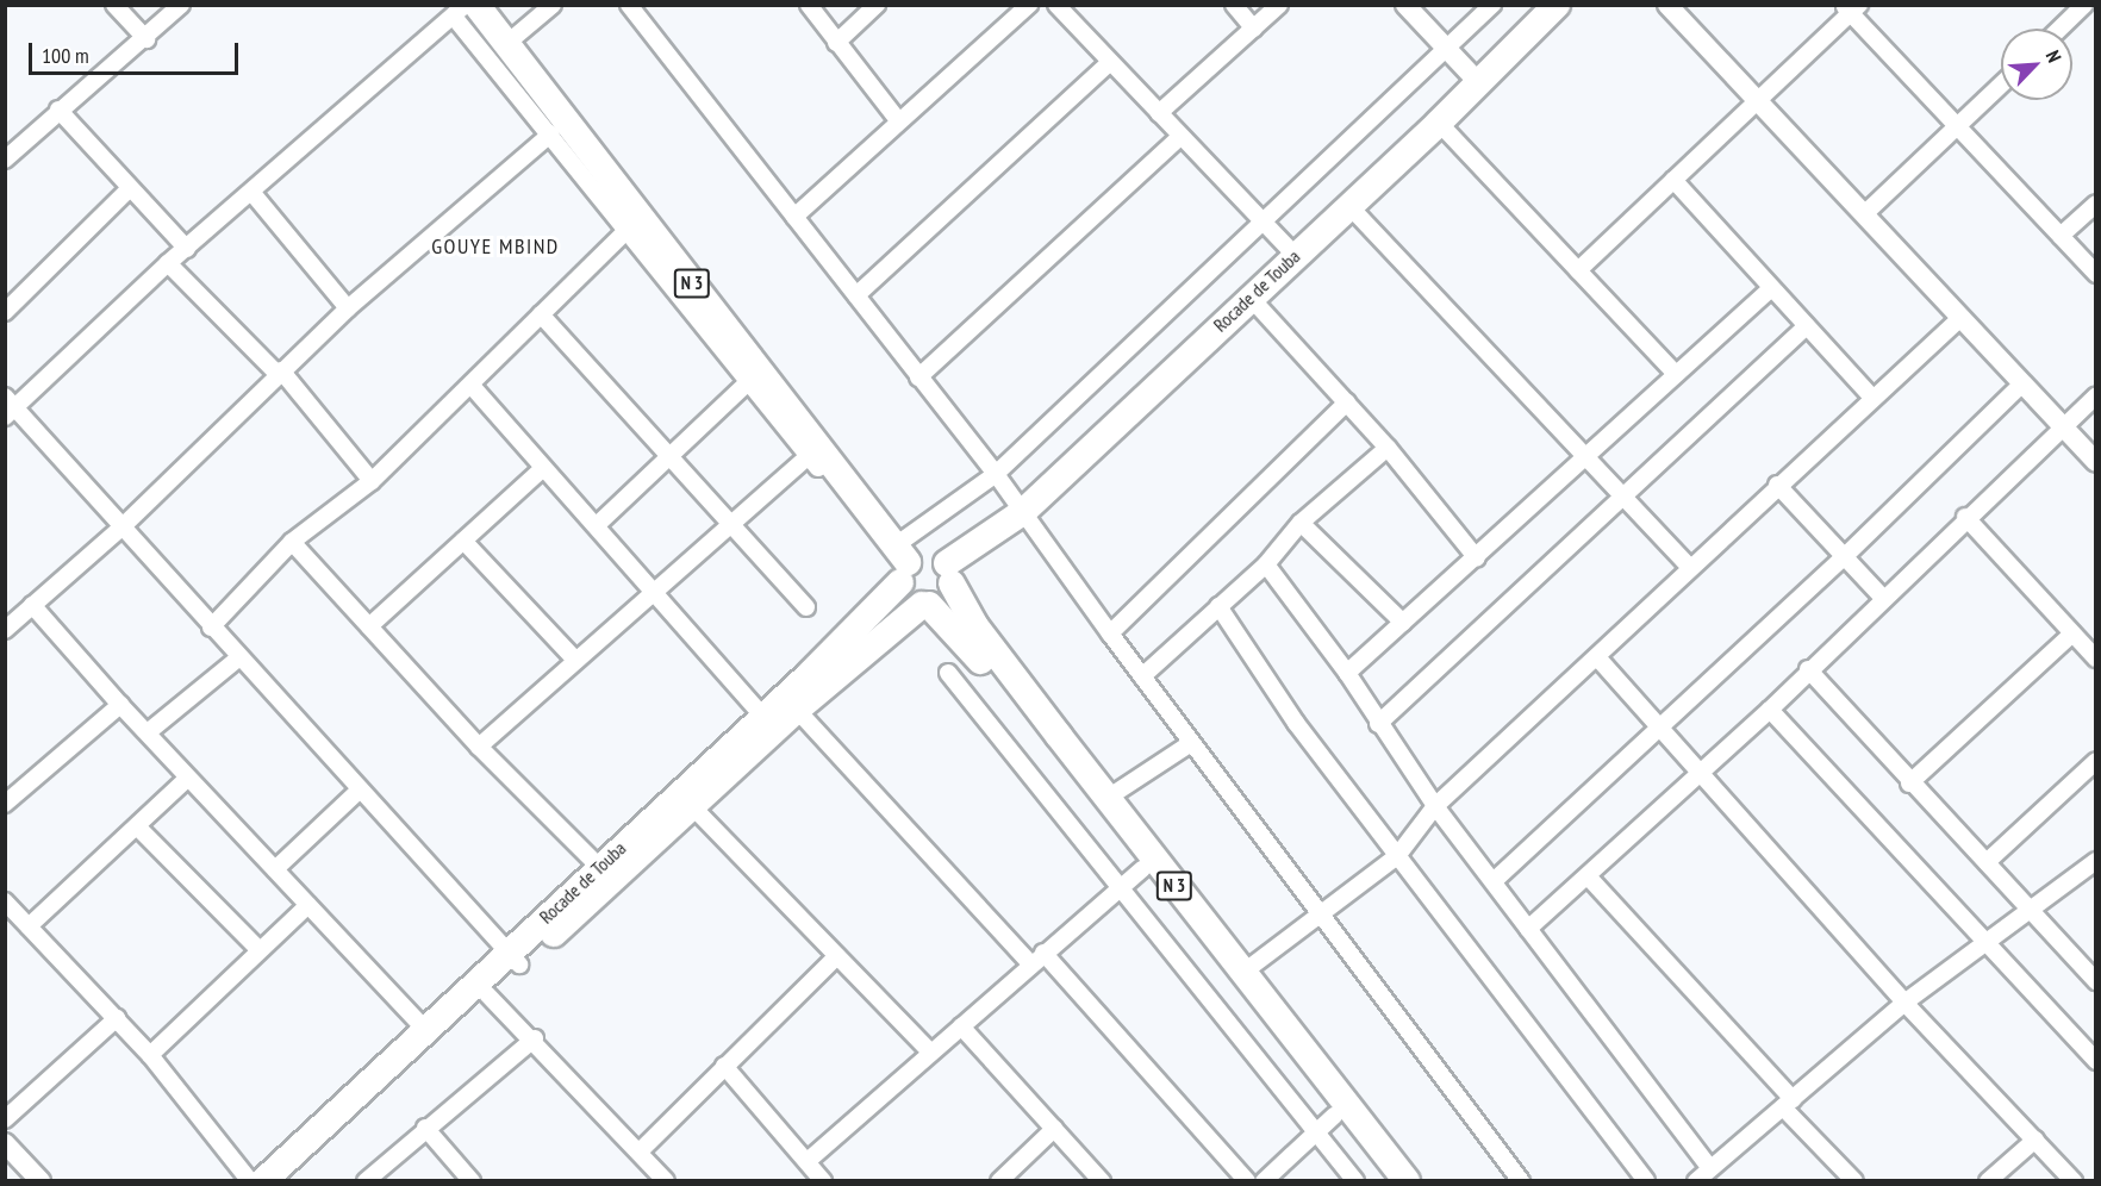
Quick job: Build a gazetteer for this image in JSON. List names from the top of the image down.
{
  "streets": {
    "main road": ["N 3", "Rocade de Touba"]
  },
  "crossings": [
    ["N 3", "Rocade de Touba"]
  ],
  "districts": ["GOUYE MBIND"],
  "scale_bar": "100 m",
  "north": "top right"
}
